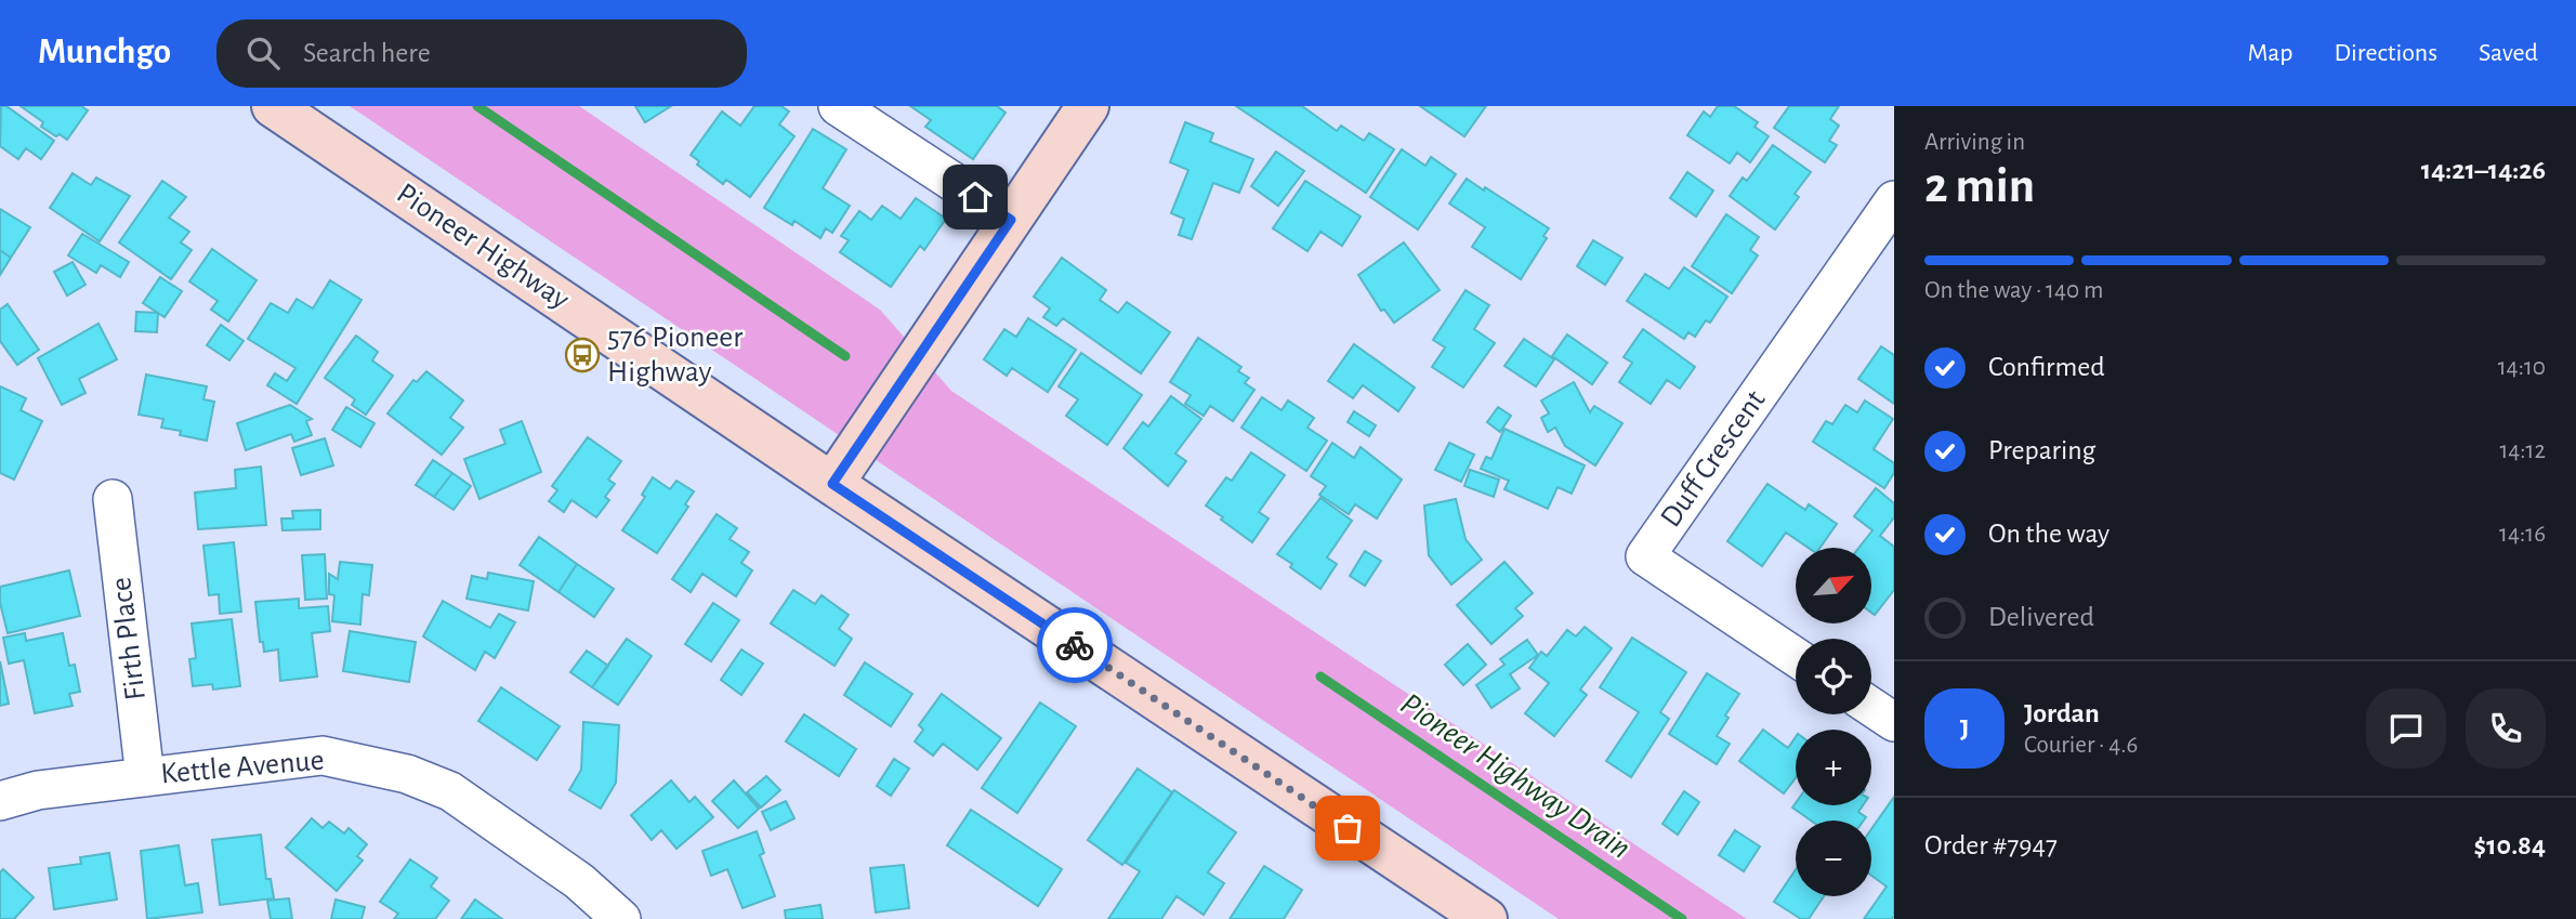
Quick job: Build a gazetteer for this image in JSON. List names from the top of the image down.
{
  "streets": {
    "main road": ["Pioneer Highway"],
    "street": ["Duff Crescent", "Firth Place", "Kettle Avenue"]
  },
  "crossings": [
    ["Firth Place", "Kettle Avenue"]
  ],
  "water": ["Pioneer Highway Drain"],
  "places": {
    "bus stop": ["576 Pioneer Highway"]
  },
  "north": "top right",
  "page": {
    "header": "Munchgo",
    "search": "Search here",
    "nav": ["Map", "Directions", "Saved"],
    "heading": ["2 min", "Arriving in", "14:21–14:26"],
    "panel": [
      "Jordan",
      "Courier · 4.6",
      "Order #7947",
      "$10.84"
    ],
    "bar": "On the way · 140 m",
    "list": [
      ["Confirmed", "14:10"],
      ["Preparing", "14:12"],
      ["On the way", "14:16"],
      "Delivered"
    ],
    "map_buttons": ["+", "−"],
    "round": "J"
  }
}
